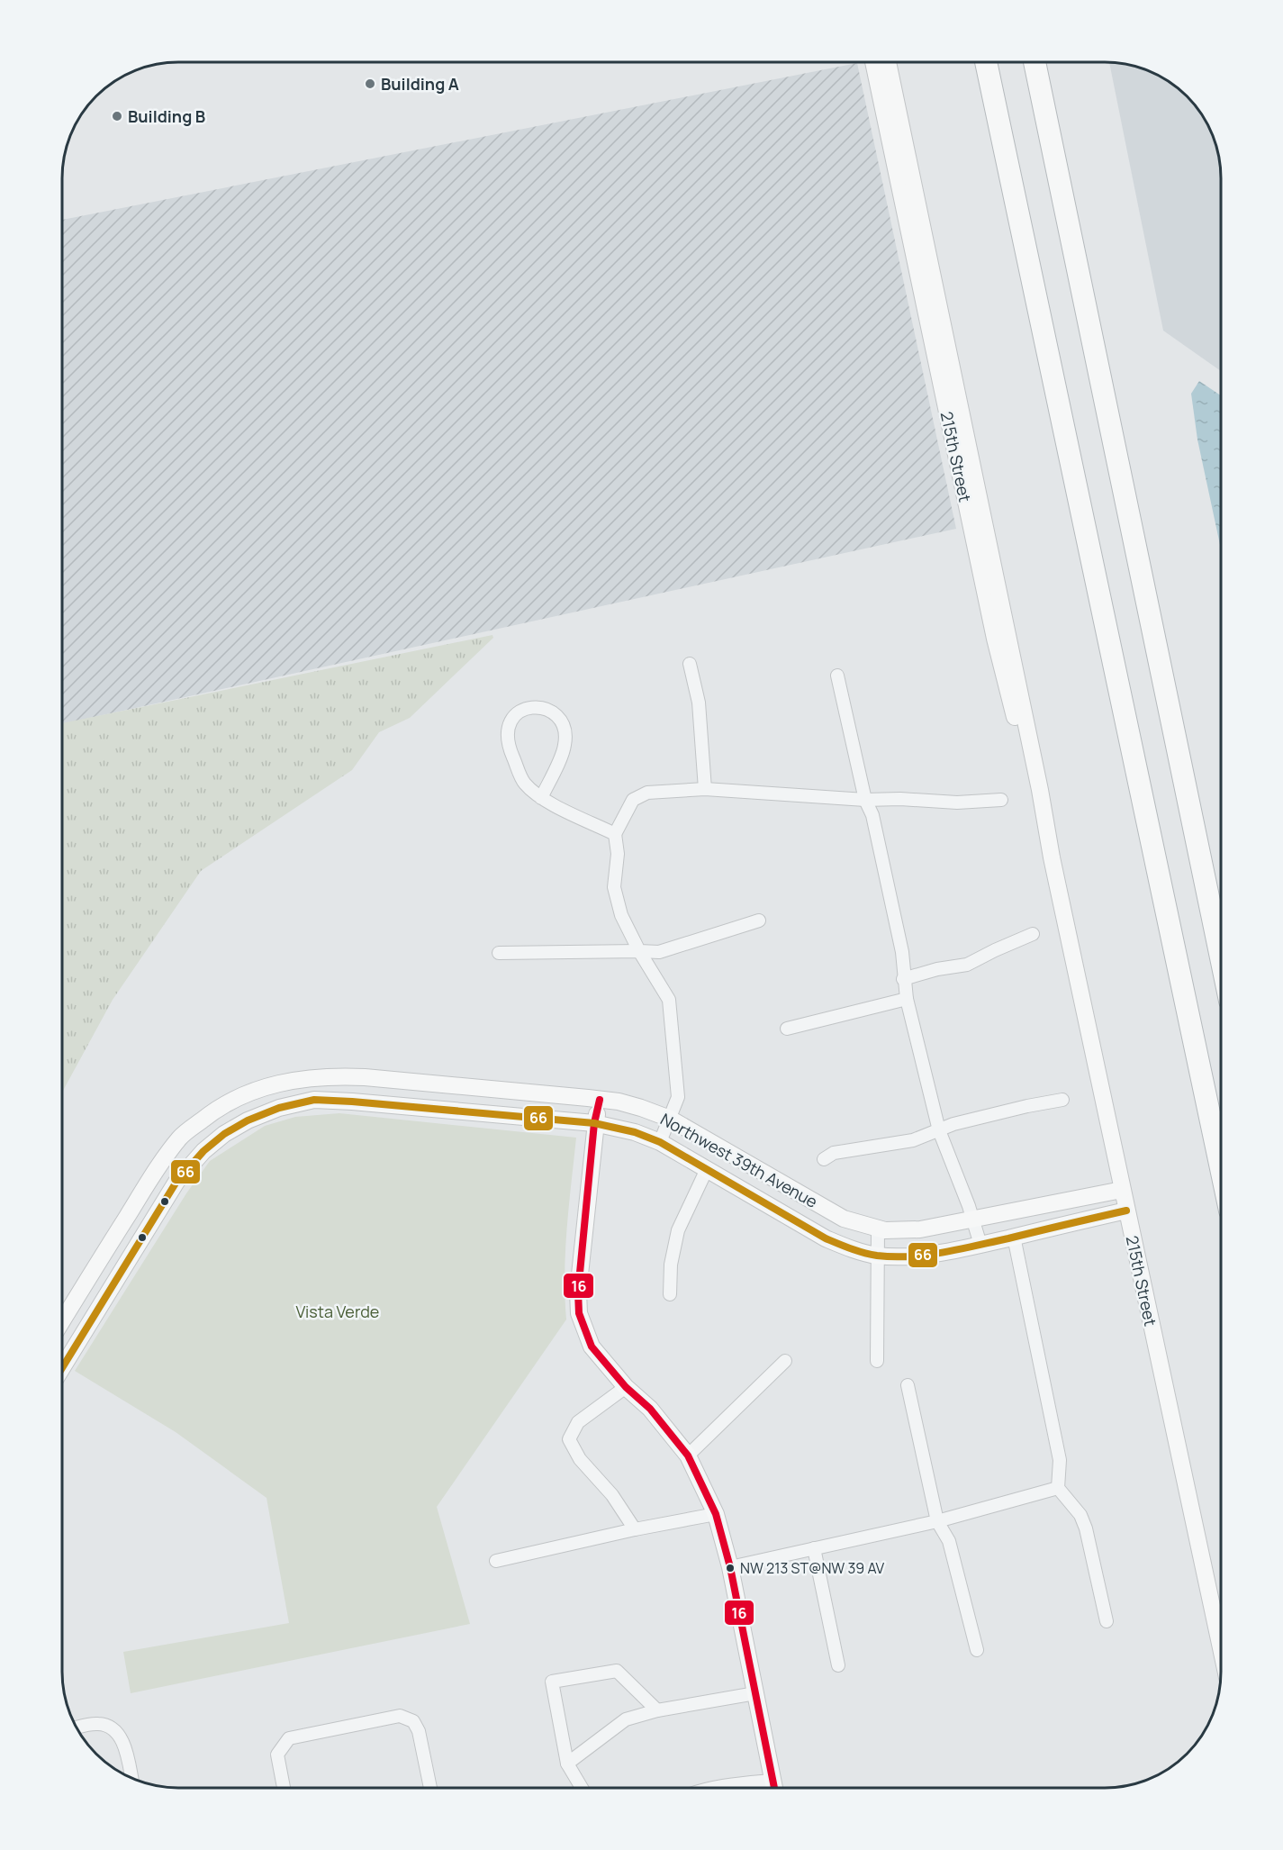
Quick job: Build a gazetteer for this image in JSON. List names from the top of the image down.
{
  "streets": {
    "street": ["215th Street", "Northwest 39th Avenue"]
  },
  "crossings": [
    ["215th Street", "Northwest 39th Avenue"]
  ],
  "parks": ["Vista Verde"],
  "places": ["Building A", "Building B", "NW 213 ST@NW 39 AV"],
  "lines": ["transit line 16", "transit line 66"]
}
